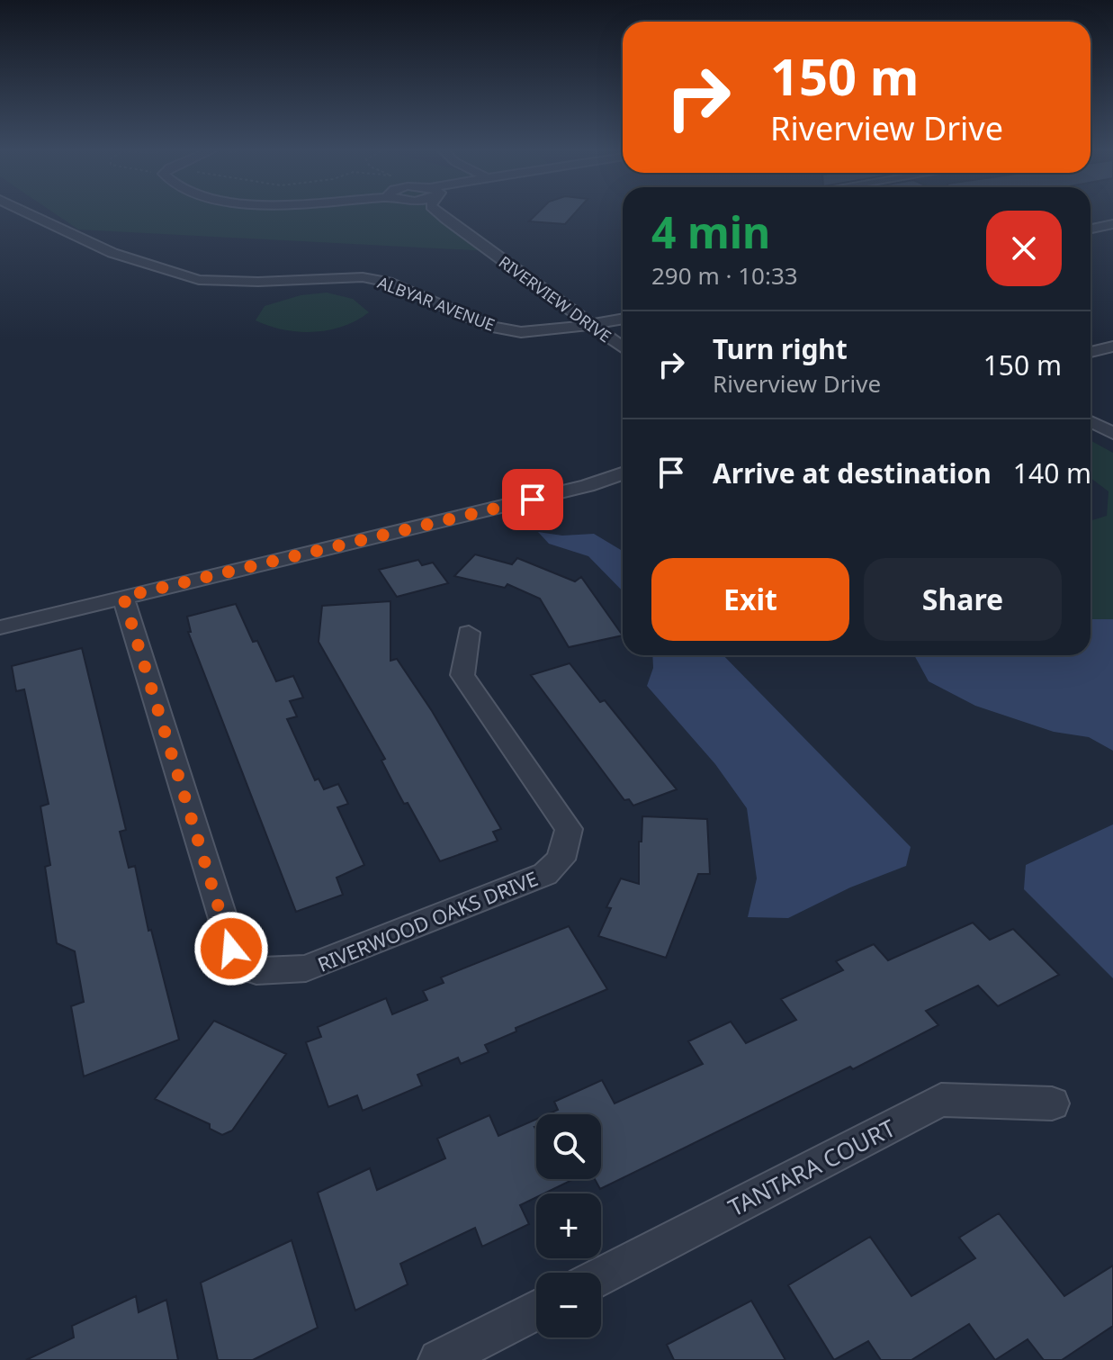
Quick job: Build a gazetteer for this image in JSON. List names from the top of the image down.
{
  "streets": {
    "street": [
      "RIVERVIEW DRIVE",
      "ALBYAR AVENUE",
      "RIVERWOOD OAKS DRIVE",
      "TANTARA COURT"
    ]
  },
  "crossings": [
    ["RIVERVIEW DRIVE", "ALBYAR AVENUE"]
  ],
  "page": {
    "turn": ["150 m", "Riverview Drive"],
    "heading": ["4 min", "290 m · 10:33"],
    "list": [
      {
        "name": "Turn right",
        "note": "Riverview Drive",
        "value": "150 m"
      },
      {
        "name": "Arrive at destination",
        "value": "140 m"
      }
    ],
    "buttons": ["Exit", "Share"],
    "map_buttons": ["+", "−"]
  }
}
